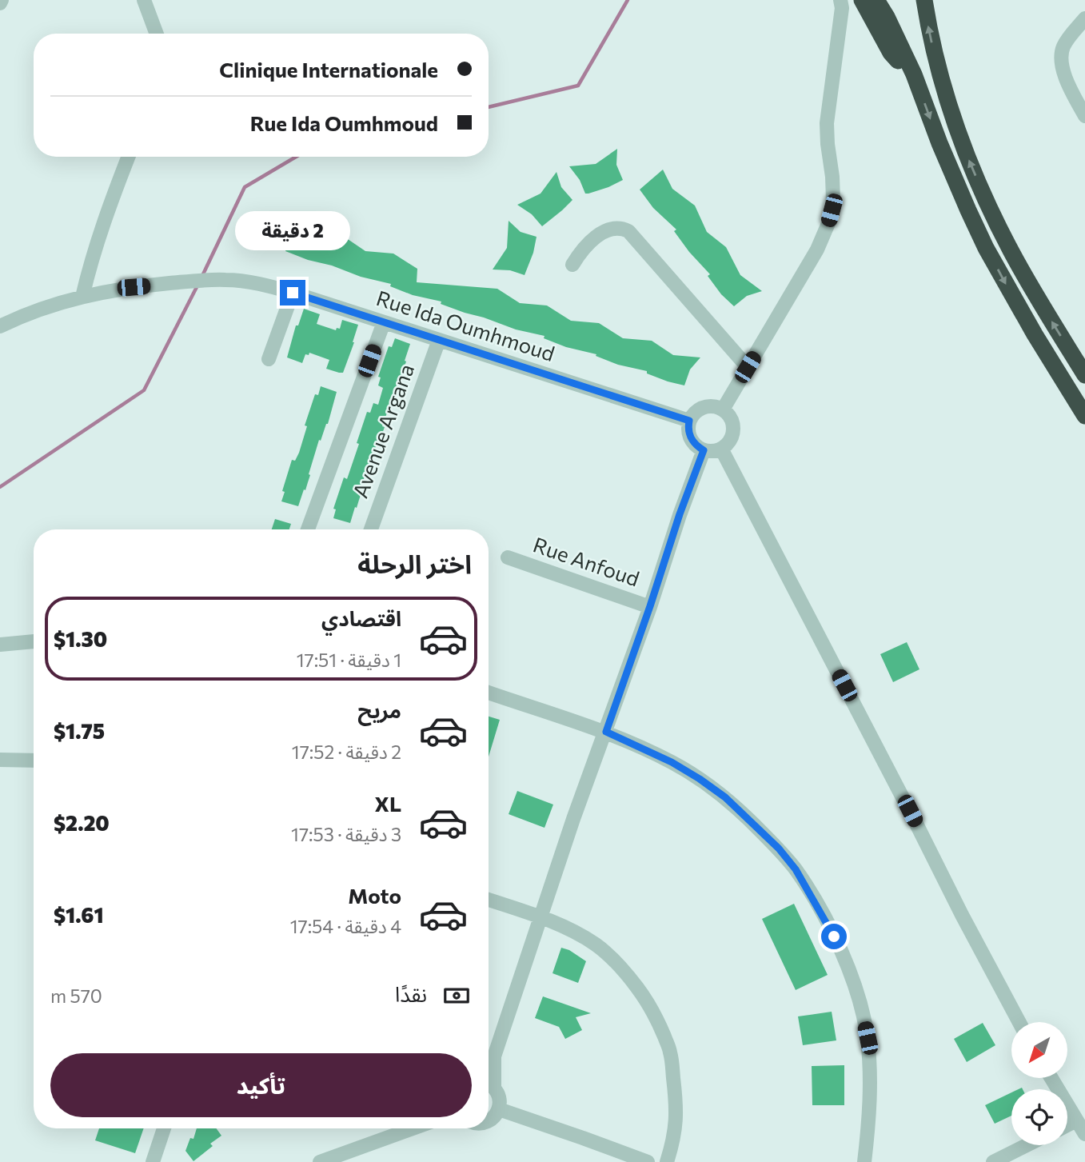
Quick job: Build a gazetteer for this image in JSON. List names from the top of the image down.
{
  "streets": {
    "street": ["Rue Ida Oumhmoud", "Avenue Argana", "Rue Anfoud"]
  },
  "crossings": [
    ["Rue Ida Oumhmoud", "Avenue Argana"]
  ],
  "north": "bottom left",
  "page": {
    "banner": ["Clinique Internationale", "Rue Ida Oumhmoud"],
    "bubble": "2 دقيقة",
    "heading": "اختر الرحلة",
    "list": [
      {
        "name": "اقتصادي",
        "note": "1 دقيقة · 17:51",
        "value": "$1.30"
      },
      {
        "name": "مريح",
        "note": "2 دقيقة · 17:52",
        "value": "$1.75"
      },
      {
        "name": "XL",
        "note": "3 دقيقة · 17:53",
        "value": "$2.20"
      },
      {
        "name": "Moto",
        "note": "4 دقيقة · 17:54",
        "value": "$1.61"
      }
    ],
    "pay": ["نقدًا", "570 m"],
    "buttons": "تأكيد"
  }
}
